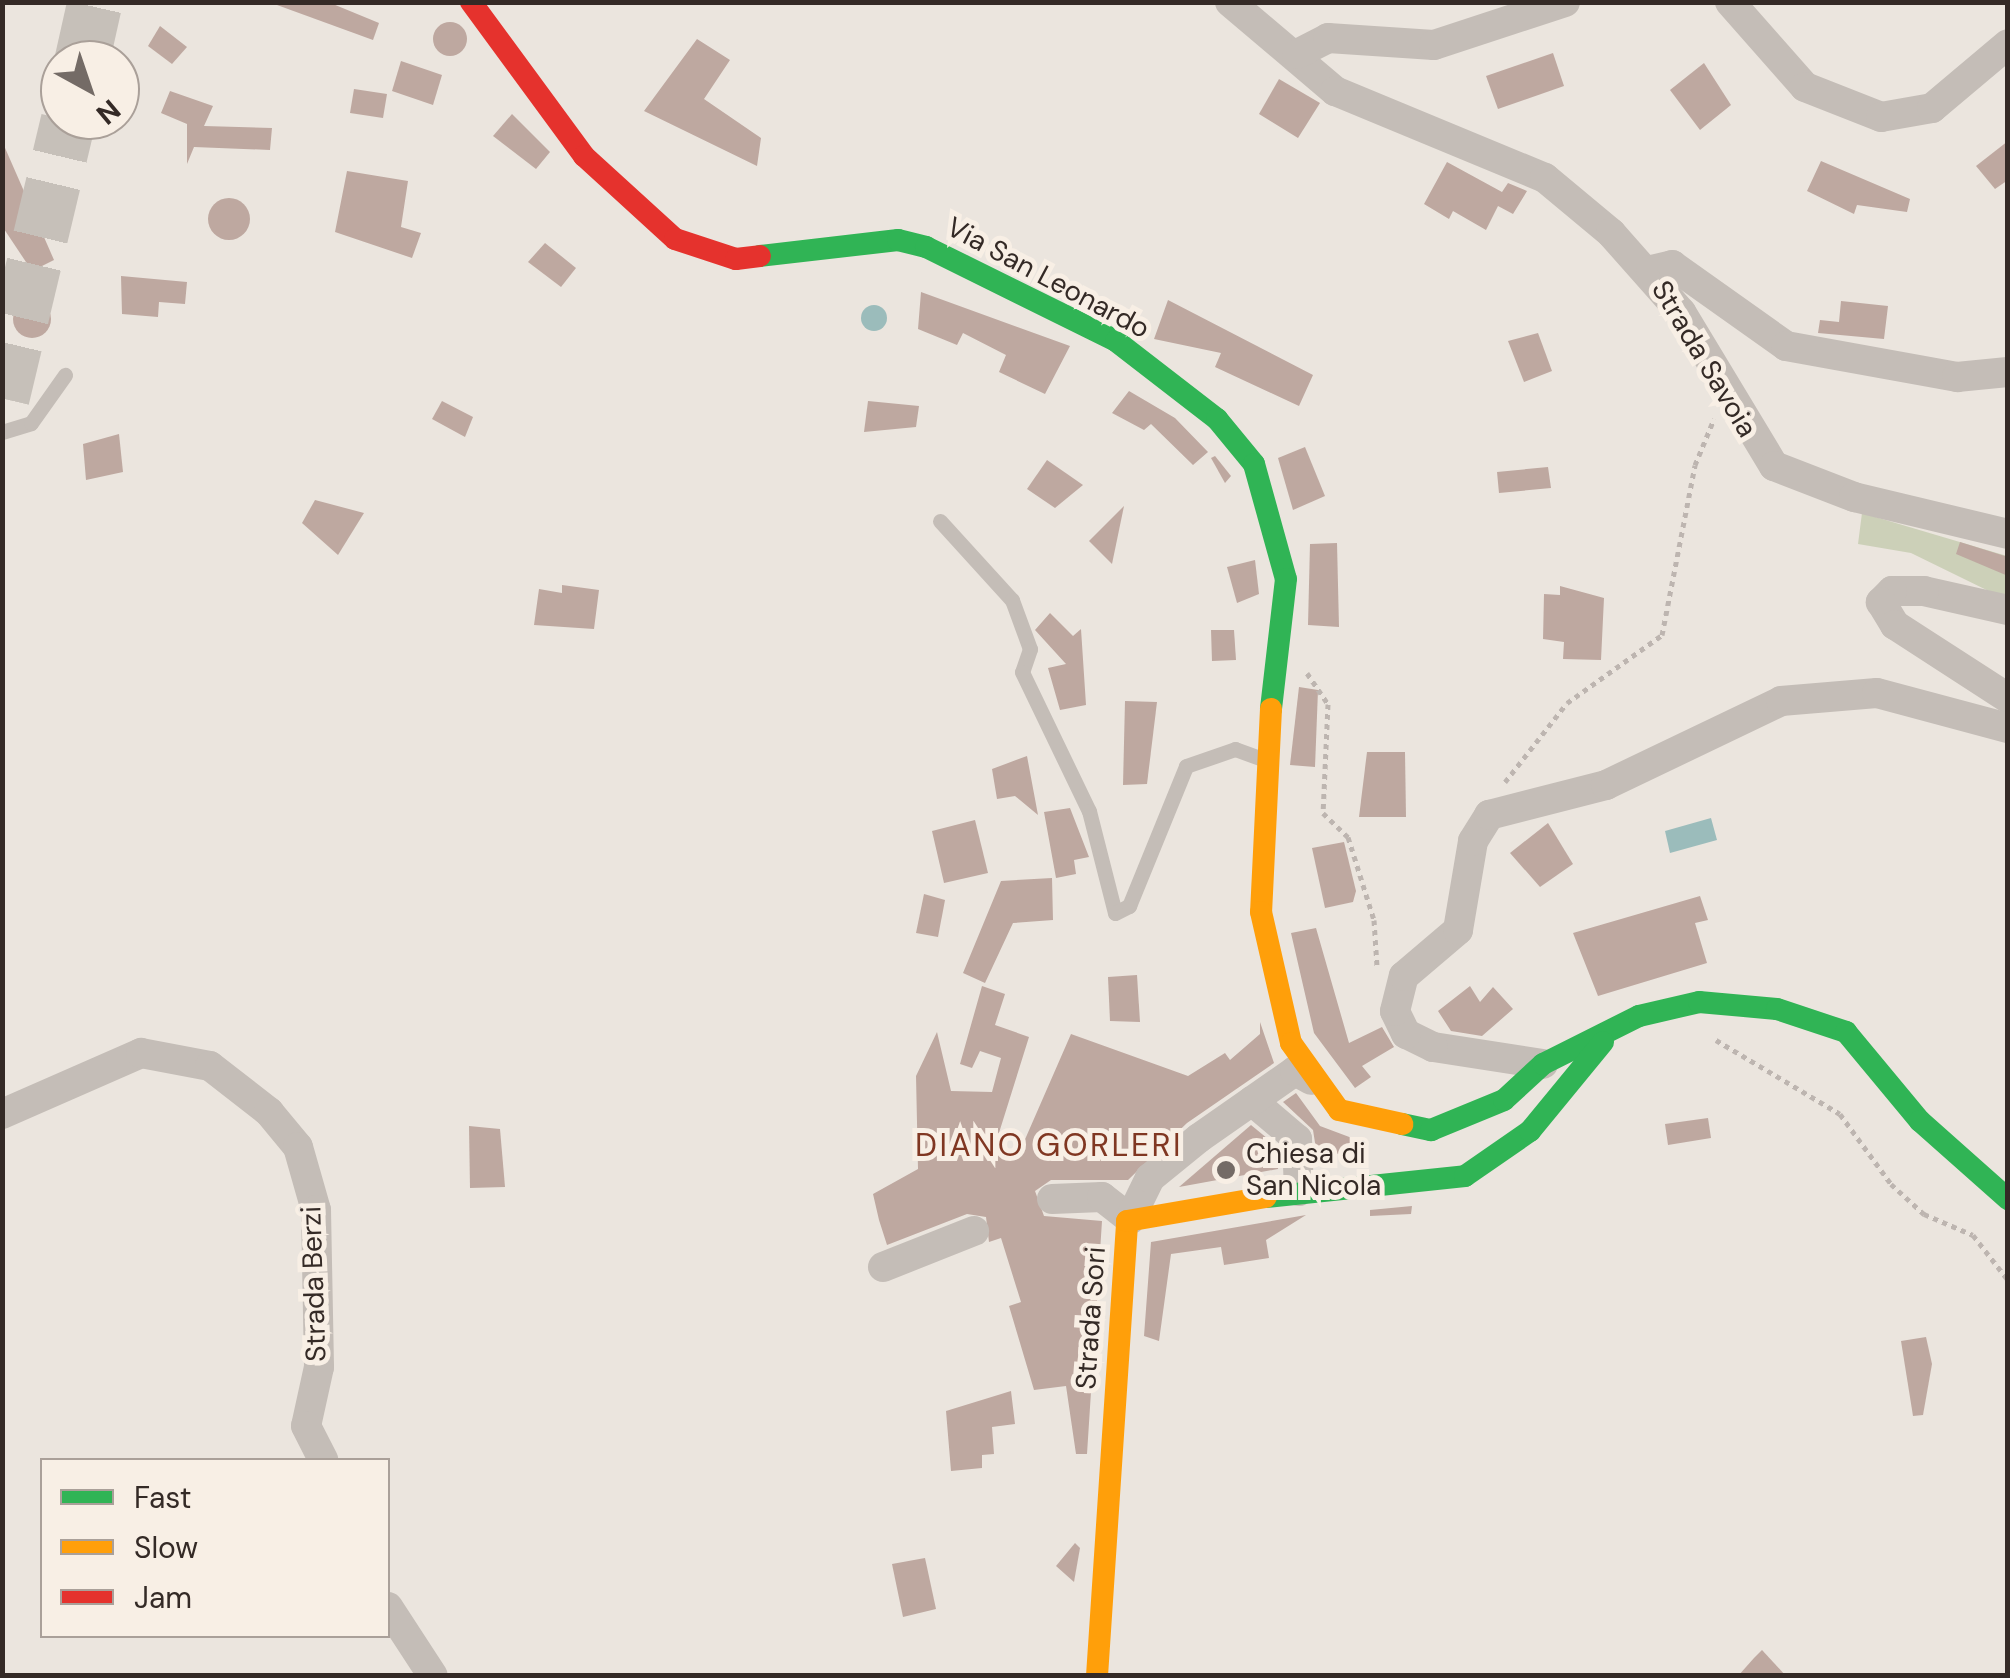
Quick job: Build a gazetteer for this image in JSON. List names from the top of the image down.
{
  "streets": {
    "main road": ["Via San Leonardo", "Strada Sori"],
    "street": ["Strada Savoia", "Strada Berzi"]
  },
  "crossings": [
    ["Via San Leonardo", "Strada Sori"]
  ],
  "districts": ["DIANO GORLERI"],
  "places": ["Chiesa di San Nicola"],
  "legend": ["Fast", "Slow", "Jam"],
  "north": "bottom right"
}
